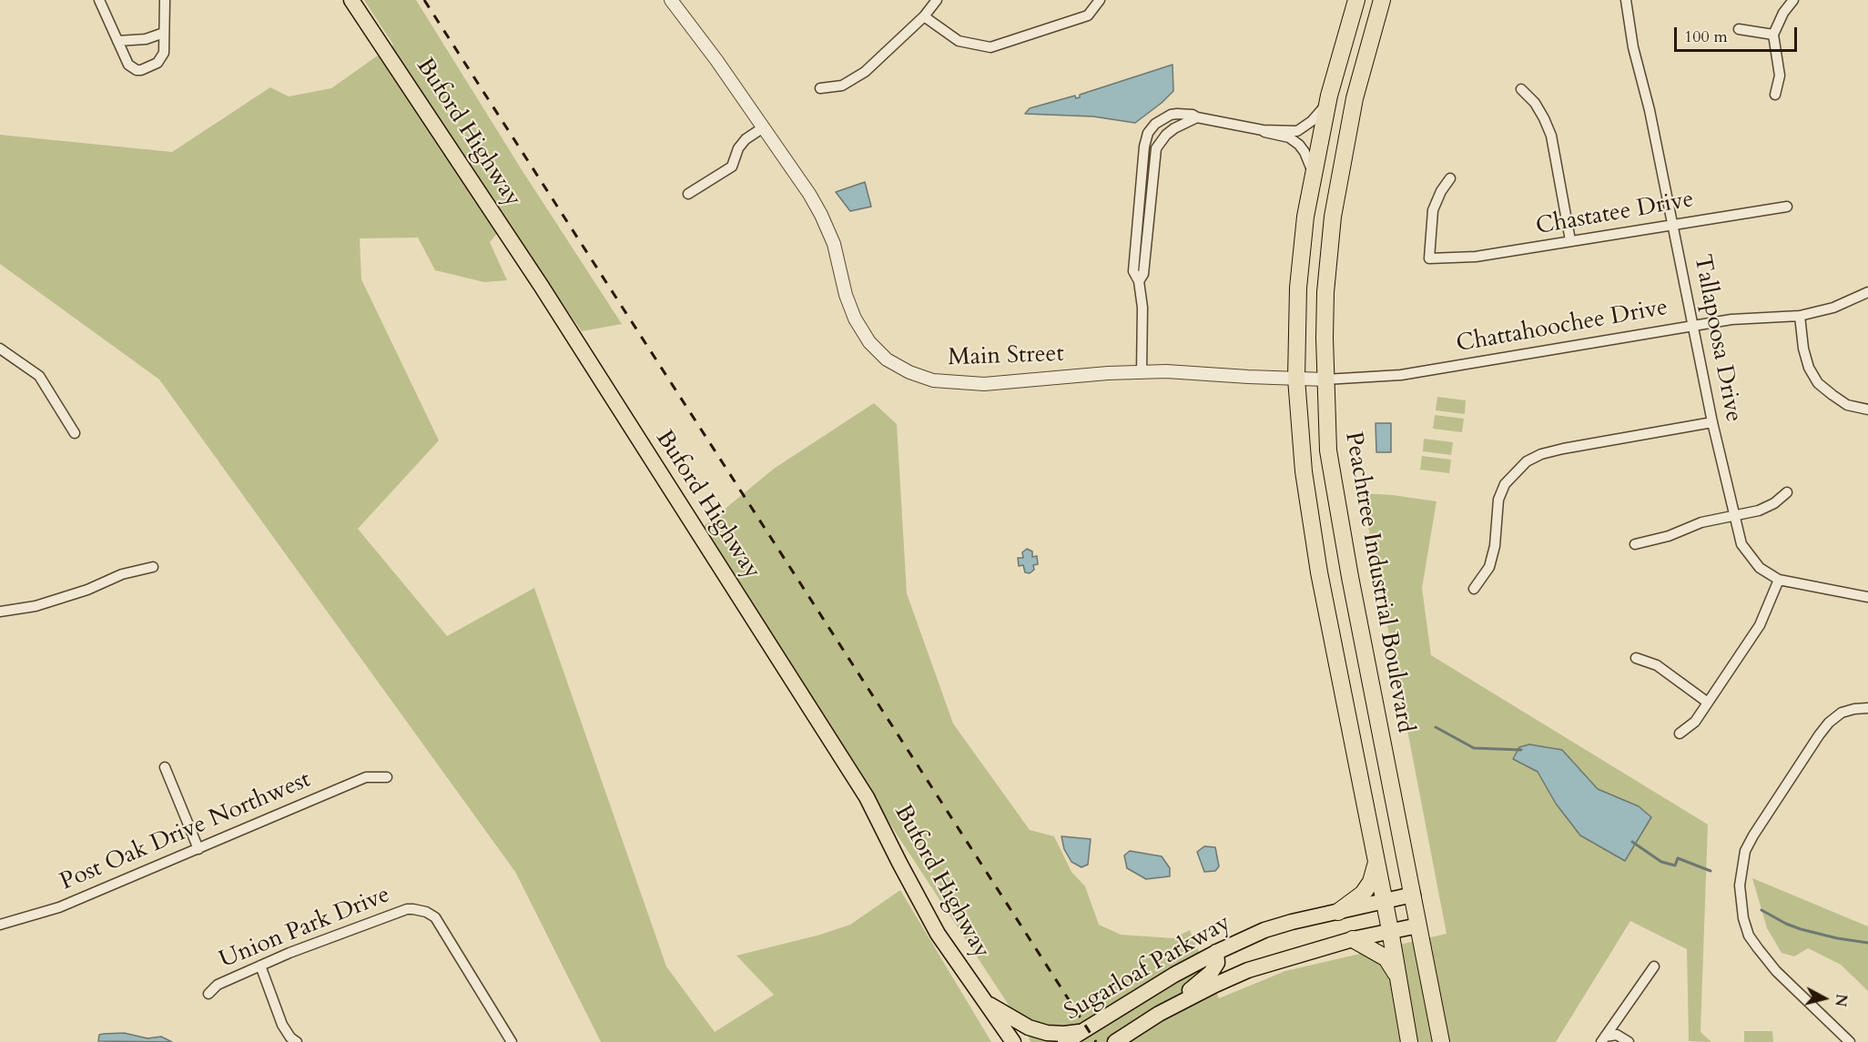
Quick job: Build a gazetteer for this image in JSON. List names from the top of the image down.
{
  "streets": {
    "highway": ["Peachtree Industrial Boulevard"],
    "main road": ["Buford Highway", "Sugarloaf Parkway"],
    "street": [
      "Chastatee Drive",
      "Chattahoochee Drive",
      "Tallapoosa Drive",
      "Main Street",
      "Post Oak Drive Northwest",
      "Union Park Drive"
    ]
  },
  "crossings": [
    ["Chastatee Drive", "Tallapoosa Drive"],
    ["Chattahoochee Drive", "Tallapoosa Drive"],
    ["Chattahoochee Drive", "Main Street"],
    ["Chattahoochee Drive", "Peachtree Industrial Boulevard"],
    ["Main Street", "Peachtree Industrial Boulevard"],
    ["Peachtree Industrial Boulevard", "Sugarloaf Parkway"]
  ],
  "scale_bar": "100 m",
  "north": "right"
}
